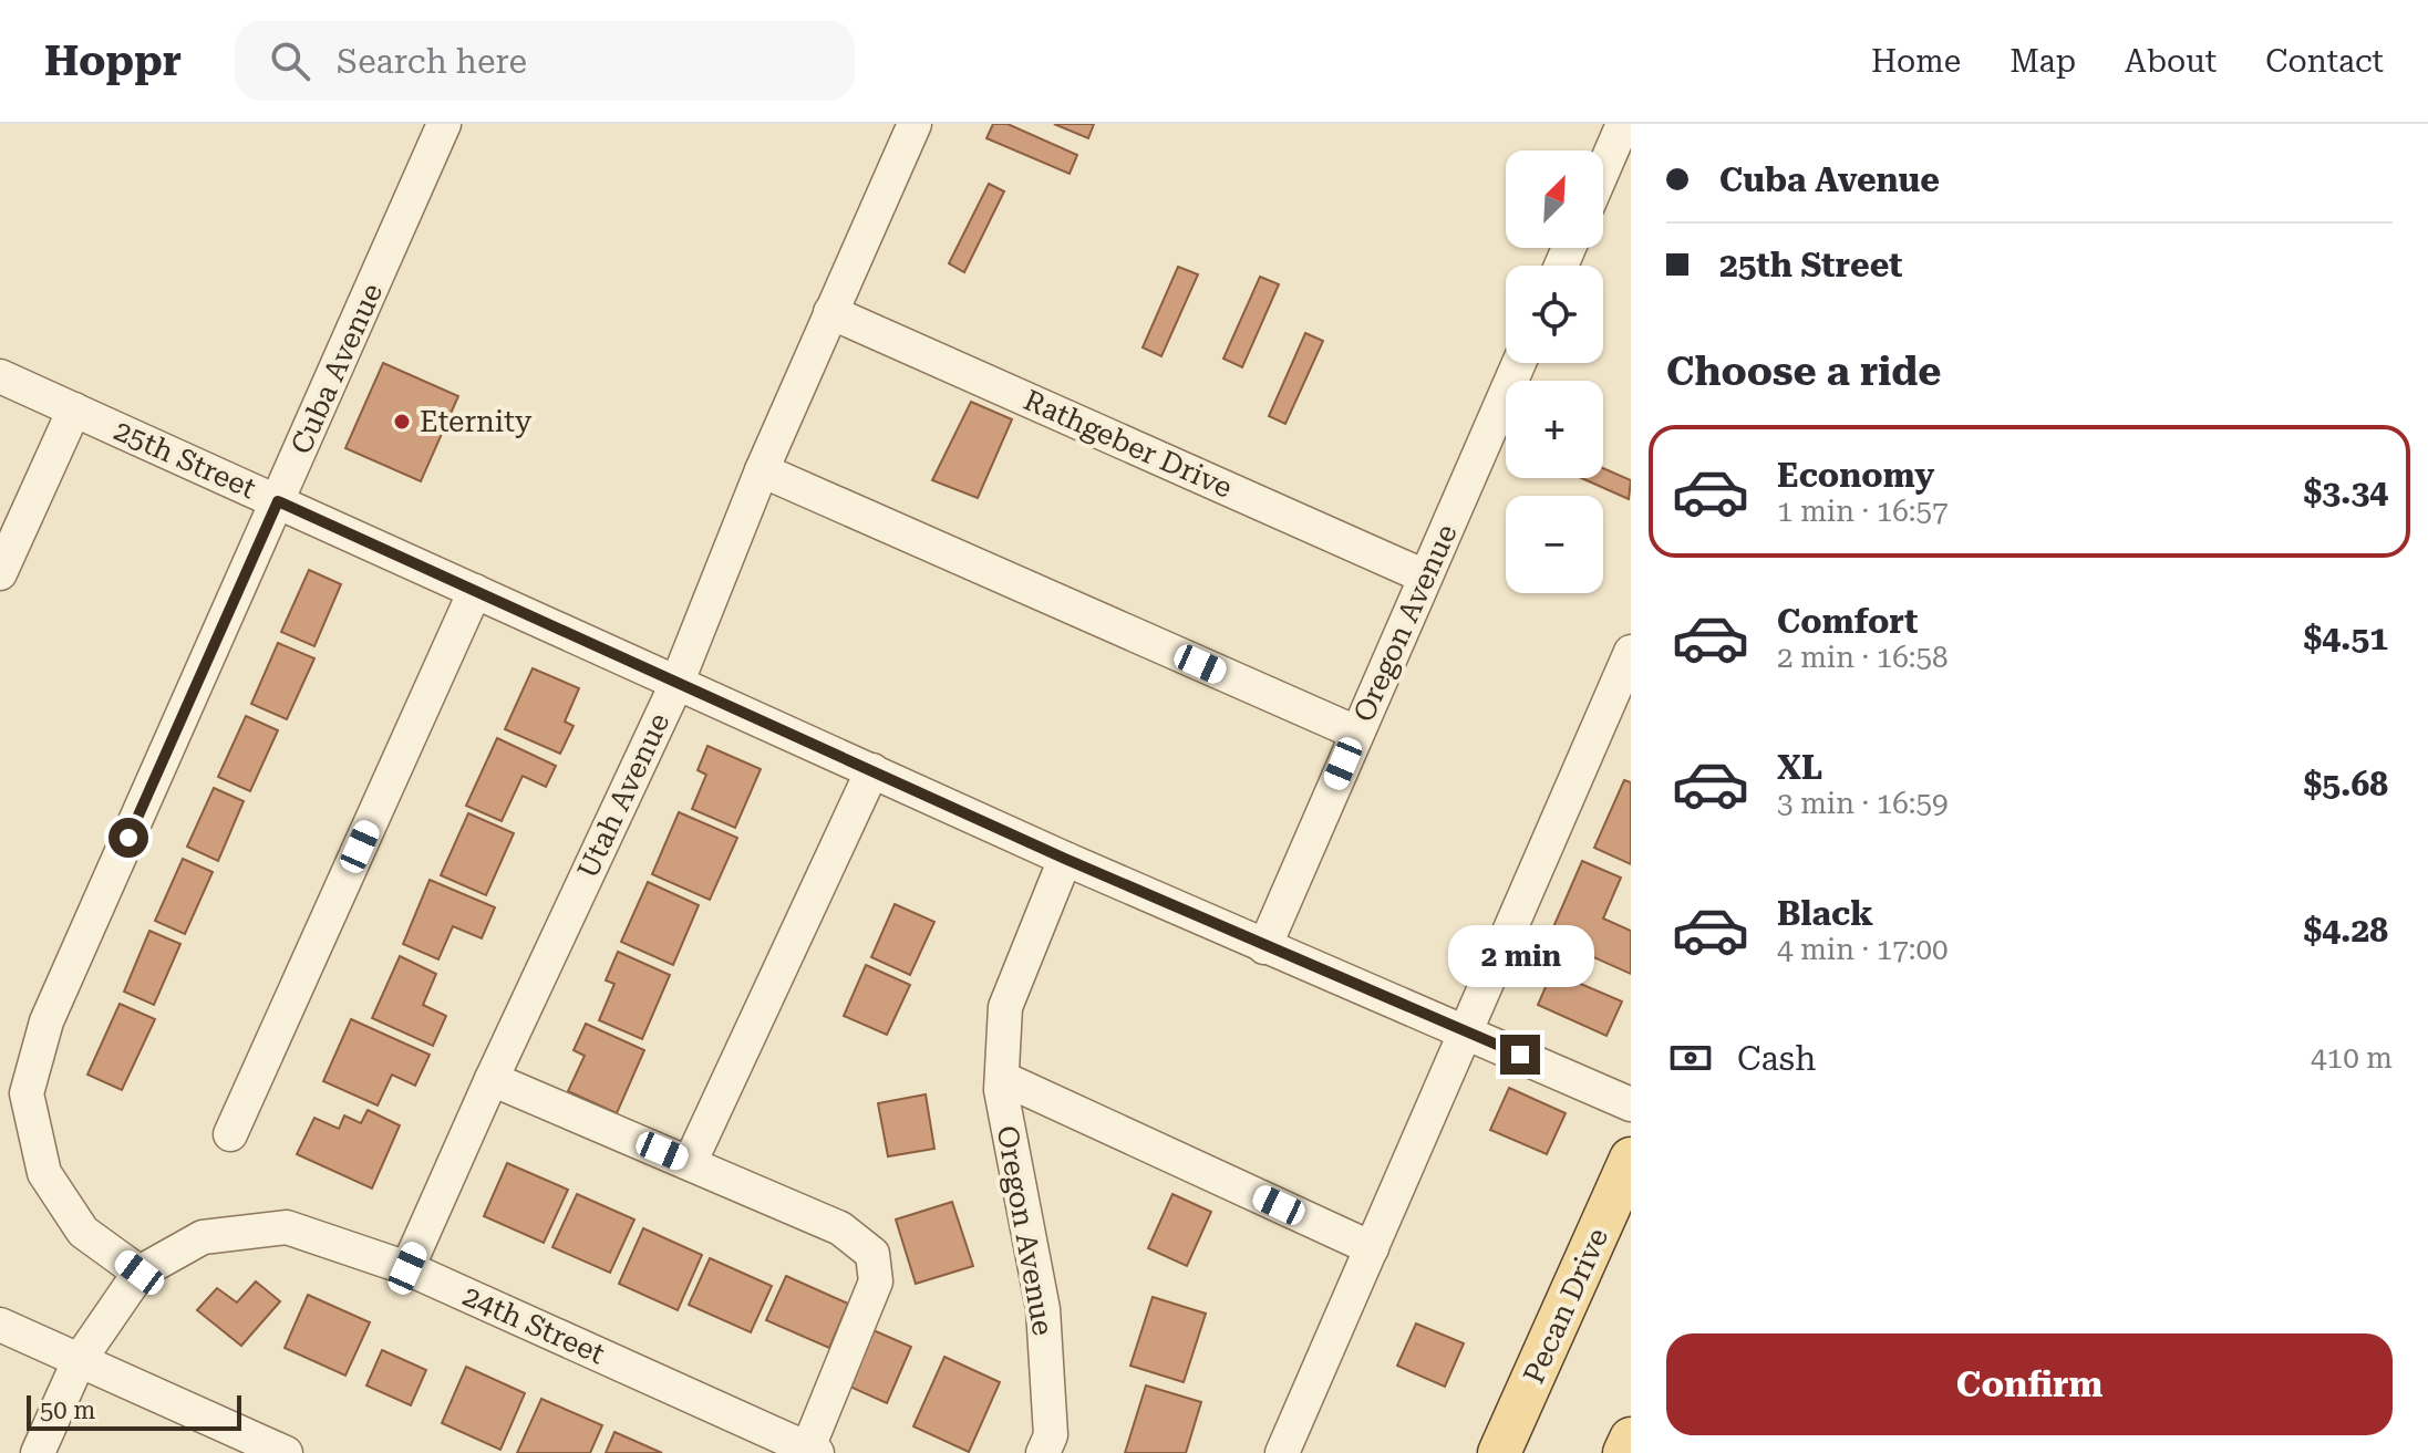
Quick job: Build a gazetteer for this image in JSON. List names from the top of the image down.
{
  "streets": {
    "main road": ["Pecan Drive"],
    "street": [
      "Cuba Avenue",
      "Rathgeber Drive",
      "25th Street",
      "Oregon Avenue",
      "Utah Avenue",
      "24th Street"
    ]
  },
  "crossings": [
    ["Cuba Avenue", "25th Street"],
    ["Cuba Avenue", "24th Street"],
    ["Rathgeber Drive", "Oregon Avenue"],
    ["Rathgeber Drive", "Utah Avenue"],
    ["25th Street", "Oregon Avenue"],
    ["25th Street", "Utah Avenue"],
    ["Utah Avenue", "24th Street"]
  ],
  "places": ["Eternity"],
  "scale_bar": "50 m",
  "north": "top right",
  "page": {
    "header": "Hoppr",
    "search": "Search here",
    "nav": [
      "Home",
      "Map",
      "About",
      "Contact"
    ],
    "banner": ["Cuba Avenue", "25th Street"],
    "map_buttons": ["+", "−"],
    "heading": "Choose a ride",
    "list": [
      {
        "name": "Economy",
        "note": "1 min · 16:57",
        "value": "$3.34"
      },
      {
        "name": "Comfort",
        "note": "2 min · 16:58",
        "value": "$4.51"
      },
      {
        "name": "XL",
        "note": "3 min · 16:59",
        "value": "$5.68"
      },
      {
        "name": "Black",
        "note": "4 min · 17:00",
        "value": "$4.28"
      }
    ],
    "bubble": "2 min",
    "pay": ["Cash", "410 m"],
    "buttons": "Confirm",
    "scale": "50 m"
  }
}
